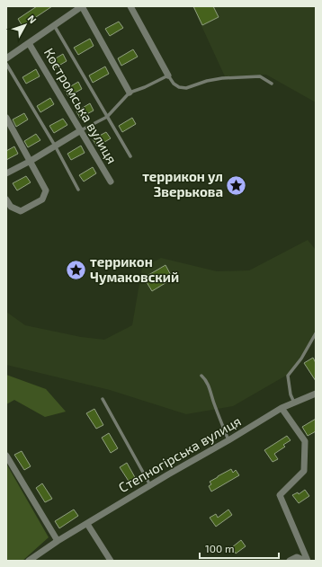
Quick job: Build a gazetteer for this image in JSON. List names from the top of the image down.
{
  "streets": {
    "street": ["Костромська вулиця", "Степногірська вулиця"]
  },
  "places": {
    "place": ["террикон ул Зверькова", "террикон Чумаковский"]
  },
  "scale_bar": "100 m",
  "north": "top right"
}
